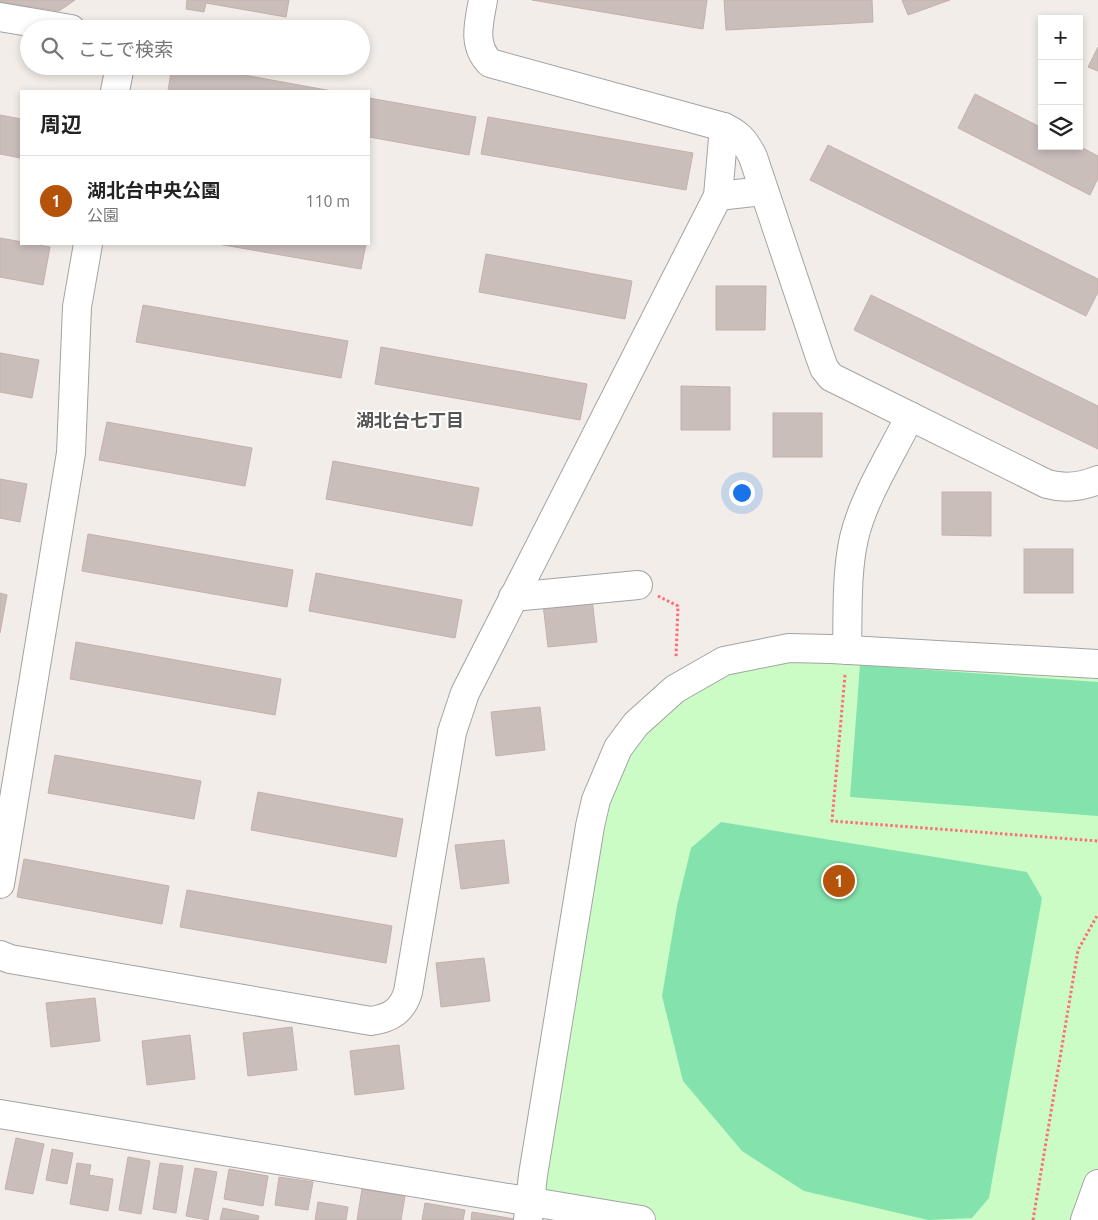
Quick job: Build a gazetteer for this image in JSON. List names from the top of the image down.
{
  "districts": ["湖北台七丁目"],
  "page": {
    "map_buttons": ["+", "−"],
    "search": "ここで検索",
    "heading": "周辺",
    "list": [
      {
        "mark": "1",
        "name": "湖北台中央公園",
        "note": "公園",
        "value": "110 m"
      }
    ],
    "pins": "1"
  }
}
